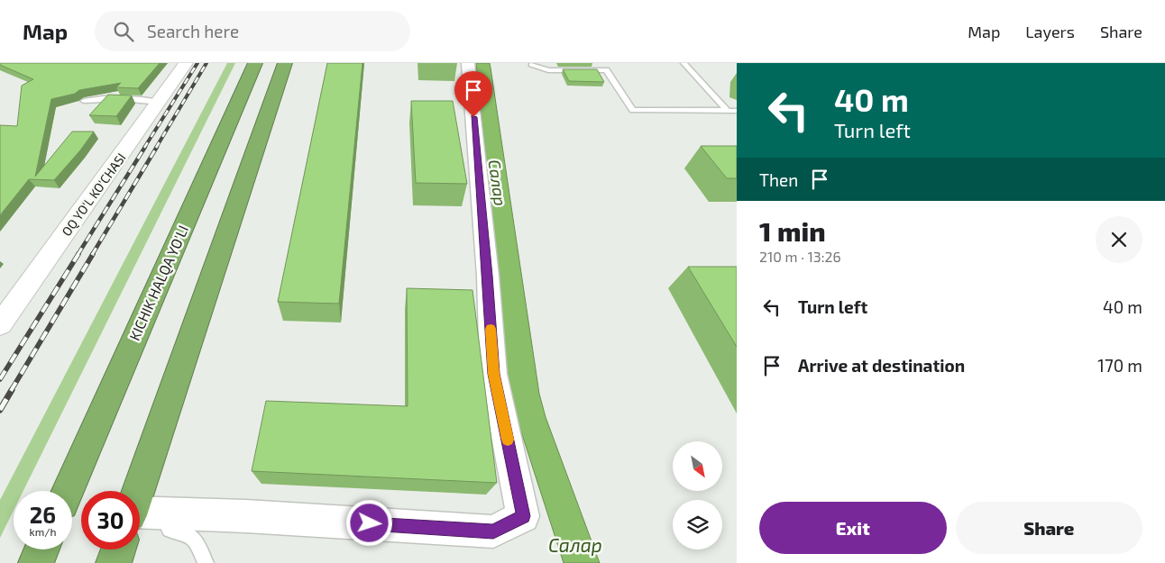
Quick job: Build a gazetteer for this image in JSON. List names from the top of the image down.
{
  "streets": {
    "highway": ["KICHIK HALQA YO'LI"],
    "street": ["OQ YO'L KO'CHASI"]
  },
  "water": ["Салар"],
  "north": "bottom right",
  "page": {
    "header": "Map",
    "search": "Search here",
    "nav": ["Map", "Layers", "Share"],
    "turn": ["40 m", "Turn left"],
    "then": "Then",
    "heading": ["1 min", "210 m · 13:26"],
    "list": [
      {
        "name": "Turn left",
        "value": "40 m"
      },
      {
        "name": "Arrive at destination",
        "value": "170 m"
      }
    ],
    "speed": "26 km/h",
    "limit": "30",
    "buttons": ["Exit", "Share"]
  }
}
